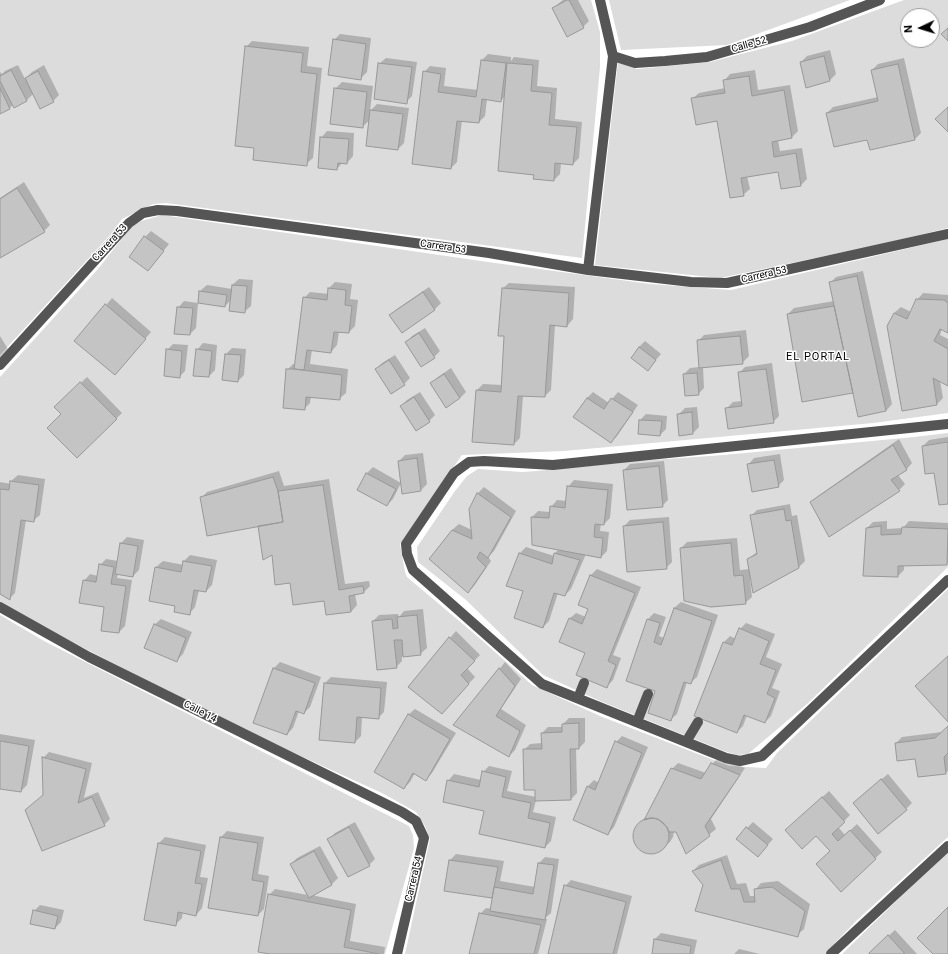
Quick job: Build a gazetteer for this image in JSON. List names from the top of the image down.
{
  "streets": {
    "street": [
      "Calle 52",
      "Carrera 53",
      "Calle 14",
      "Carrera 54"
    ]
  },
  "crossings": [
    ["Calle 14", "Carrera 54"]
  ],
  "districts": ["EL PORTAL"],
  "north": "left"
}
